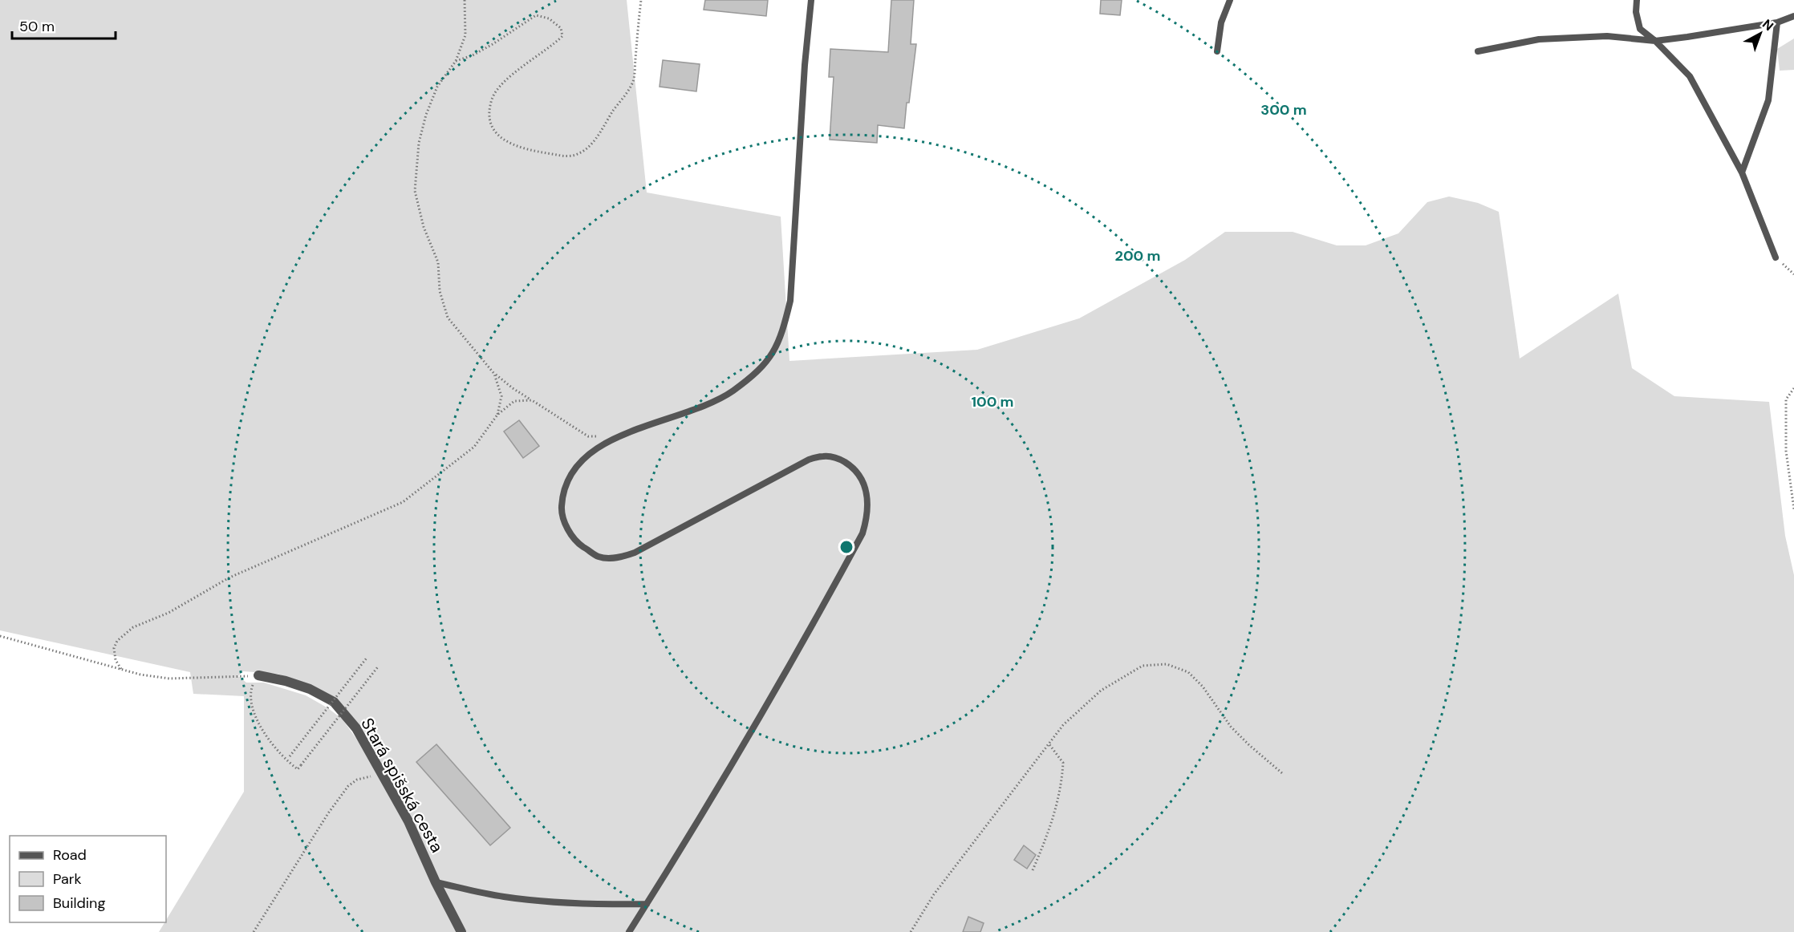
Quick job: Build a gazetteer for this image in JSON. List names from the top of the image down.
{
  "streets": {
    "street": ["Stará spišská cesta"]
  },
  "legend": ["Road", "Park", "Building"],
  "scale_bar": "50 m",
  "north": "top right",
  "rings": ["300 m", "200 m", "100 m"]
}
